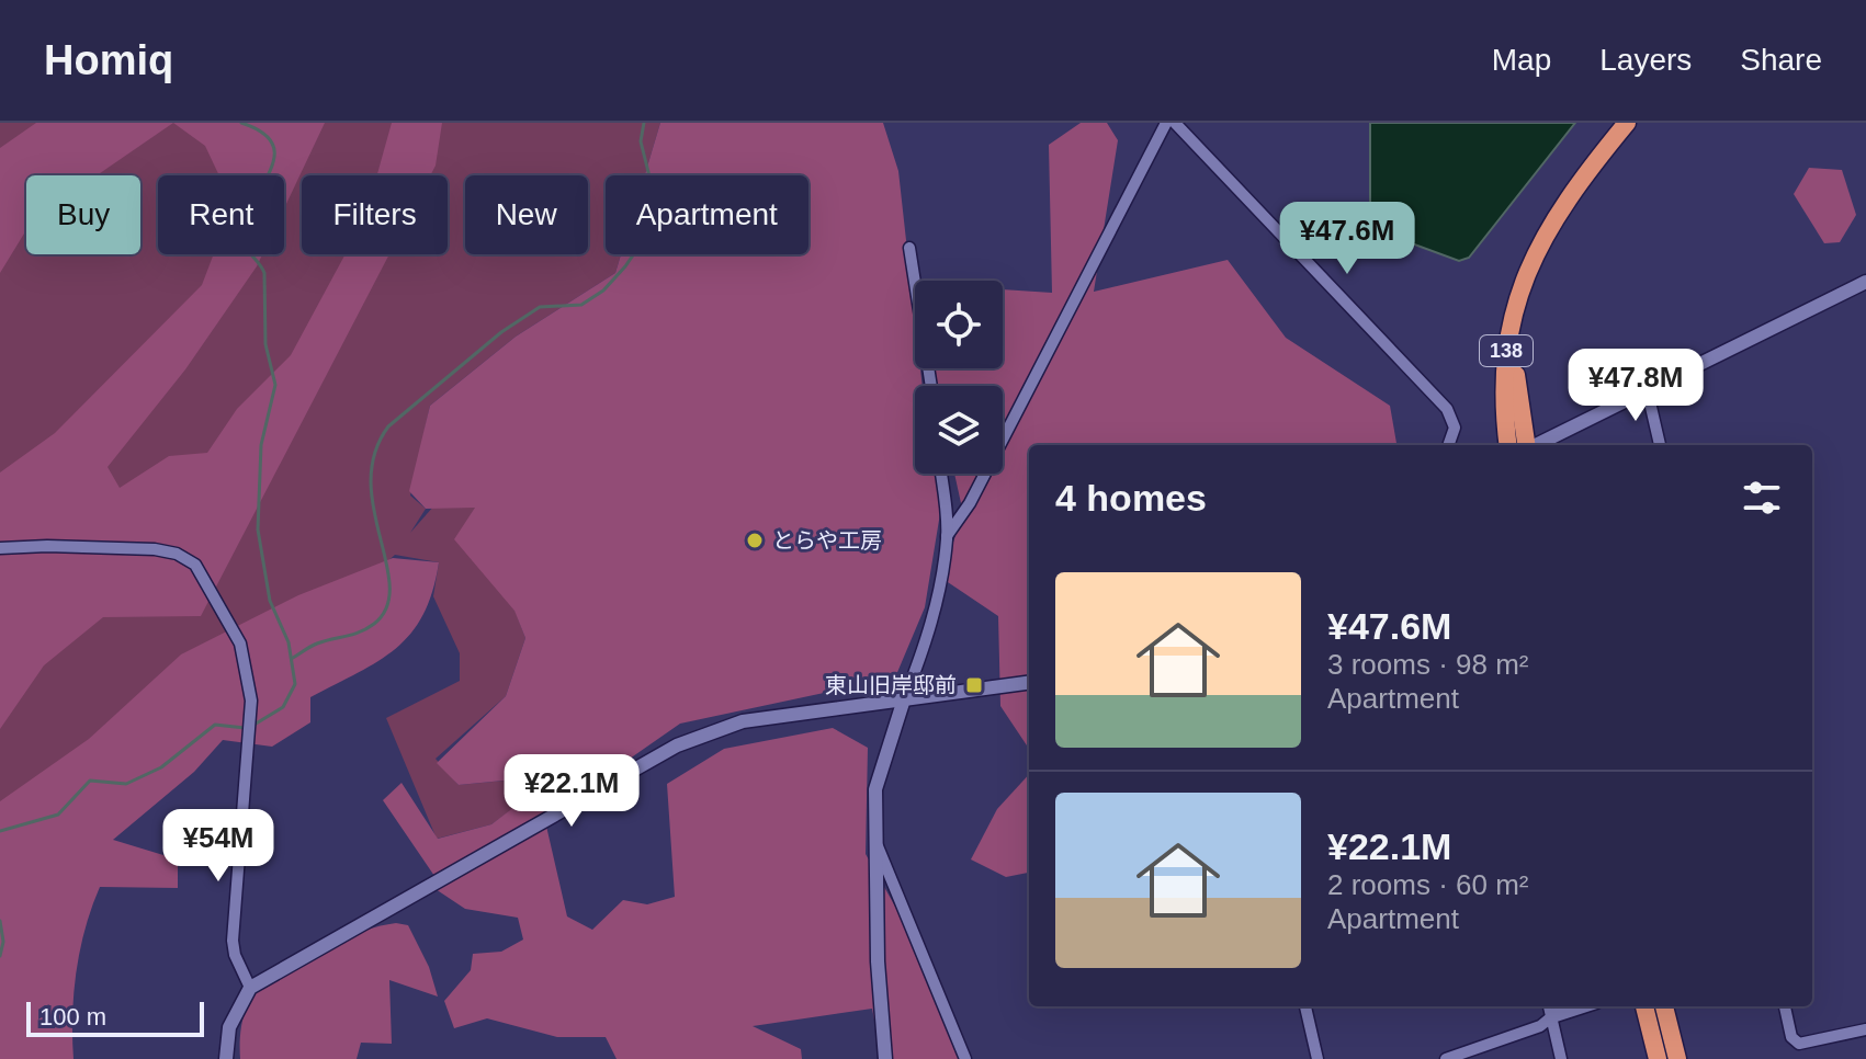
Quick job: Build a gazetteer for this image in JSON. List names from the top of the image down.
{
  "streets": {
    "highway": ["138"]
  },
  "places": {
    "other": ["とらや工房"],
    "transit": ["東山旧岸邸前"]
  },
  "scale_bar": "100 m",
  "page": {
    "header": "Homiq",
    "nav": ["Map", "Layers", "Share"],
    "chip": [
      "Buy",
      "Rent",
      "Filters",
      "New",
      "Apartment"
    ],
    "price": [
      "¥47.6M",
      "¥47.8M",
      "¥22.1M",
      "¥54M"
    ],
    "heading": "4 homes",
    "list": [
      {
        "name": "¥47.6M",
        "note": "3 rooms · 98 m² · Apartment"
      },
      {
        "name": "¥22.1M",
        "note": "2 rooms · 60 m² · Apartment"
      }
    ],
    "scale": "100 m"
  }
}
